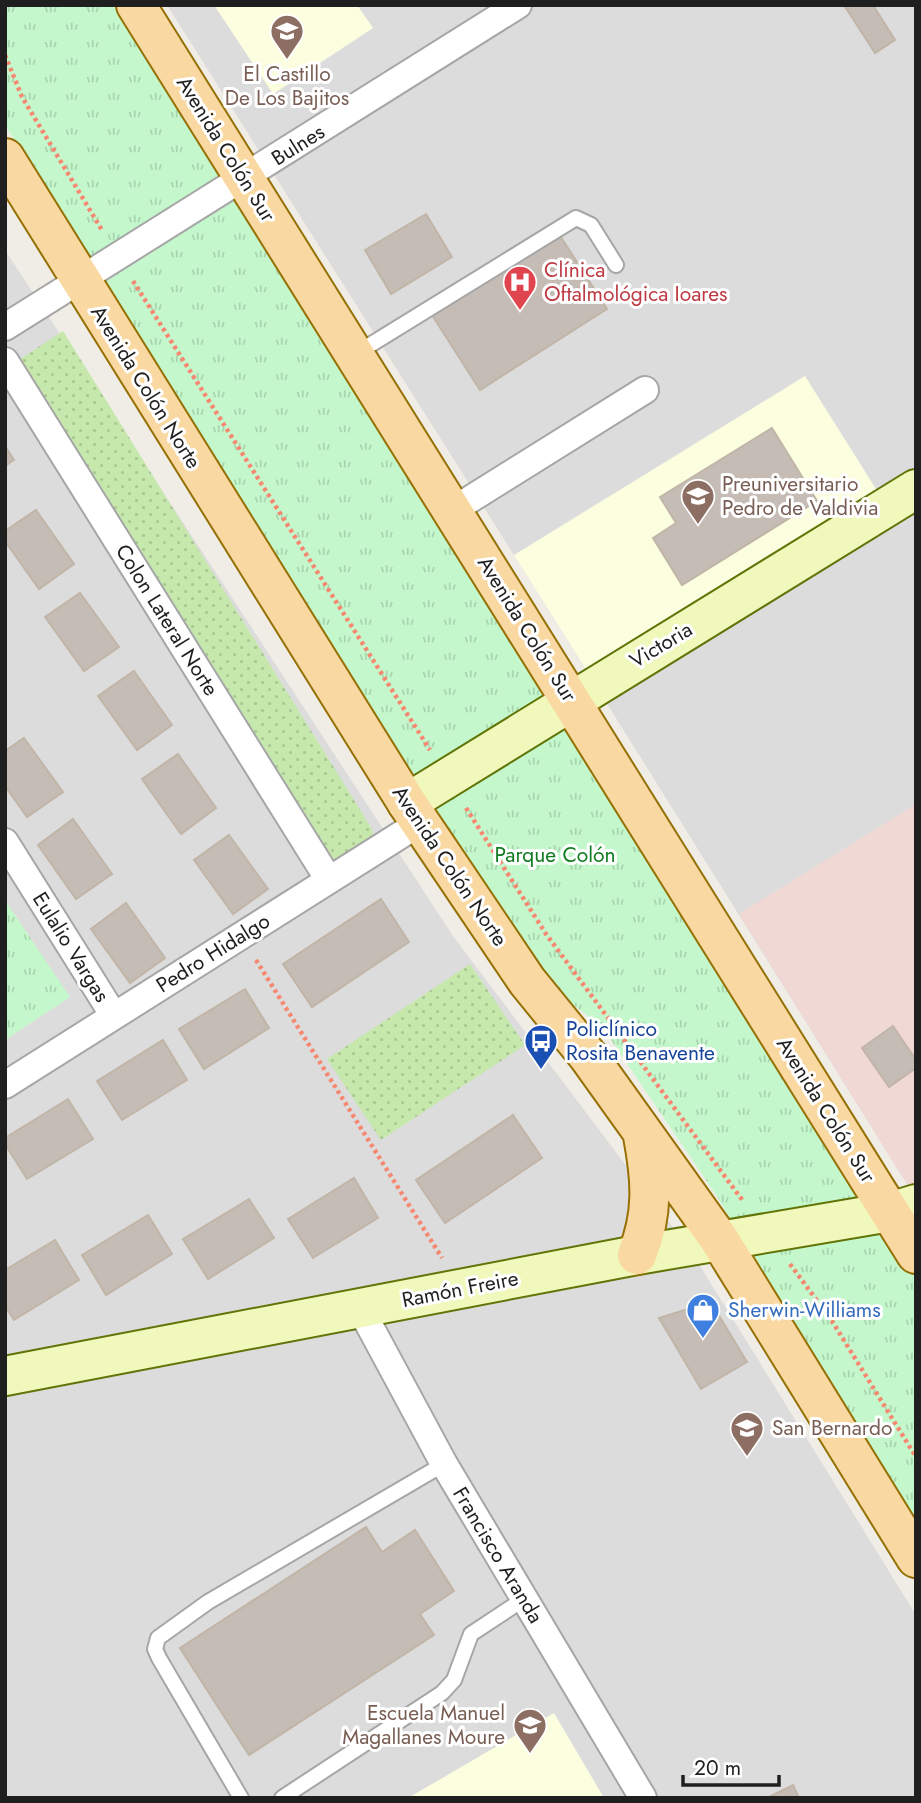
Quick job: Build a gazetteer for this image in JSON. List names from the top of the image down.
{
  "streets": {
    "main road": [
      "Avenida Colón Sur",
      "Avenida Colón Norte",
      "Victoria",
      "Ramón Freire"
    ],
    "street": [
      "Bulnes",
      "Colon Lateral Norte",
      "Eulalio Vargas",
      "Pedro Hidalgo",
      "Francisco Aranda"
    ]
  },
  "crossings": [
    ["Bulnes", "Avenida Colón Sur"],
    ["Bulnes", "Avenida Colón Norte"],
    ["Avenida Colón Sur", "Victoria"],
    ["Avenida Colón Sur", "Ramón Freire"],
    ["Avenida Colón Norte", "Victoria"],
    ["Avenida Colón Norte", "Pedro Hidalgo"],
    ["Avenida Colón Norte", "Ramón Freire"],
    ["Colon Lateral Norte", "Pedro Hidalgo"],
    ["Victoria", "Pedro Hidalgo"],
    ["Eulalio Vargas", "Pedro Hidalgo"],
    ["Ramón Freire", "Francisco Aranda"]
  ],
  "parks": ["Parque Colón"],
  "places": {
    "school or university": [
      "El Castillo De Los Bajitos",
      "Preuniversitario Pedro de Valdivia",
      "San Bernardo",
      "Escuela Manuel Magallanes Moure"
    ],
    "hospital": ["Clínica Oftalmológica Ioares"],
    "bus stop": ["Policlínico Rosita Benavente"],
    "shop": ["Sherwin-Williams"]
  },
  "scale_bar": "20 m"
}
